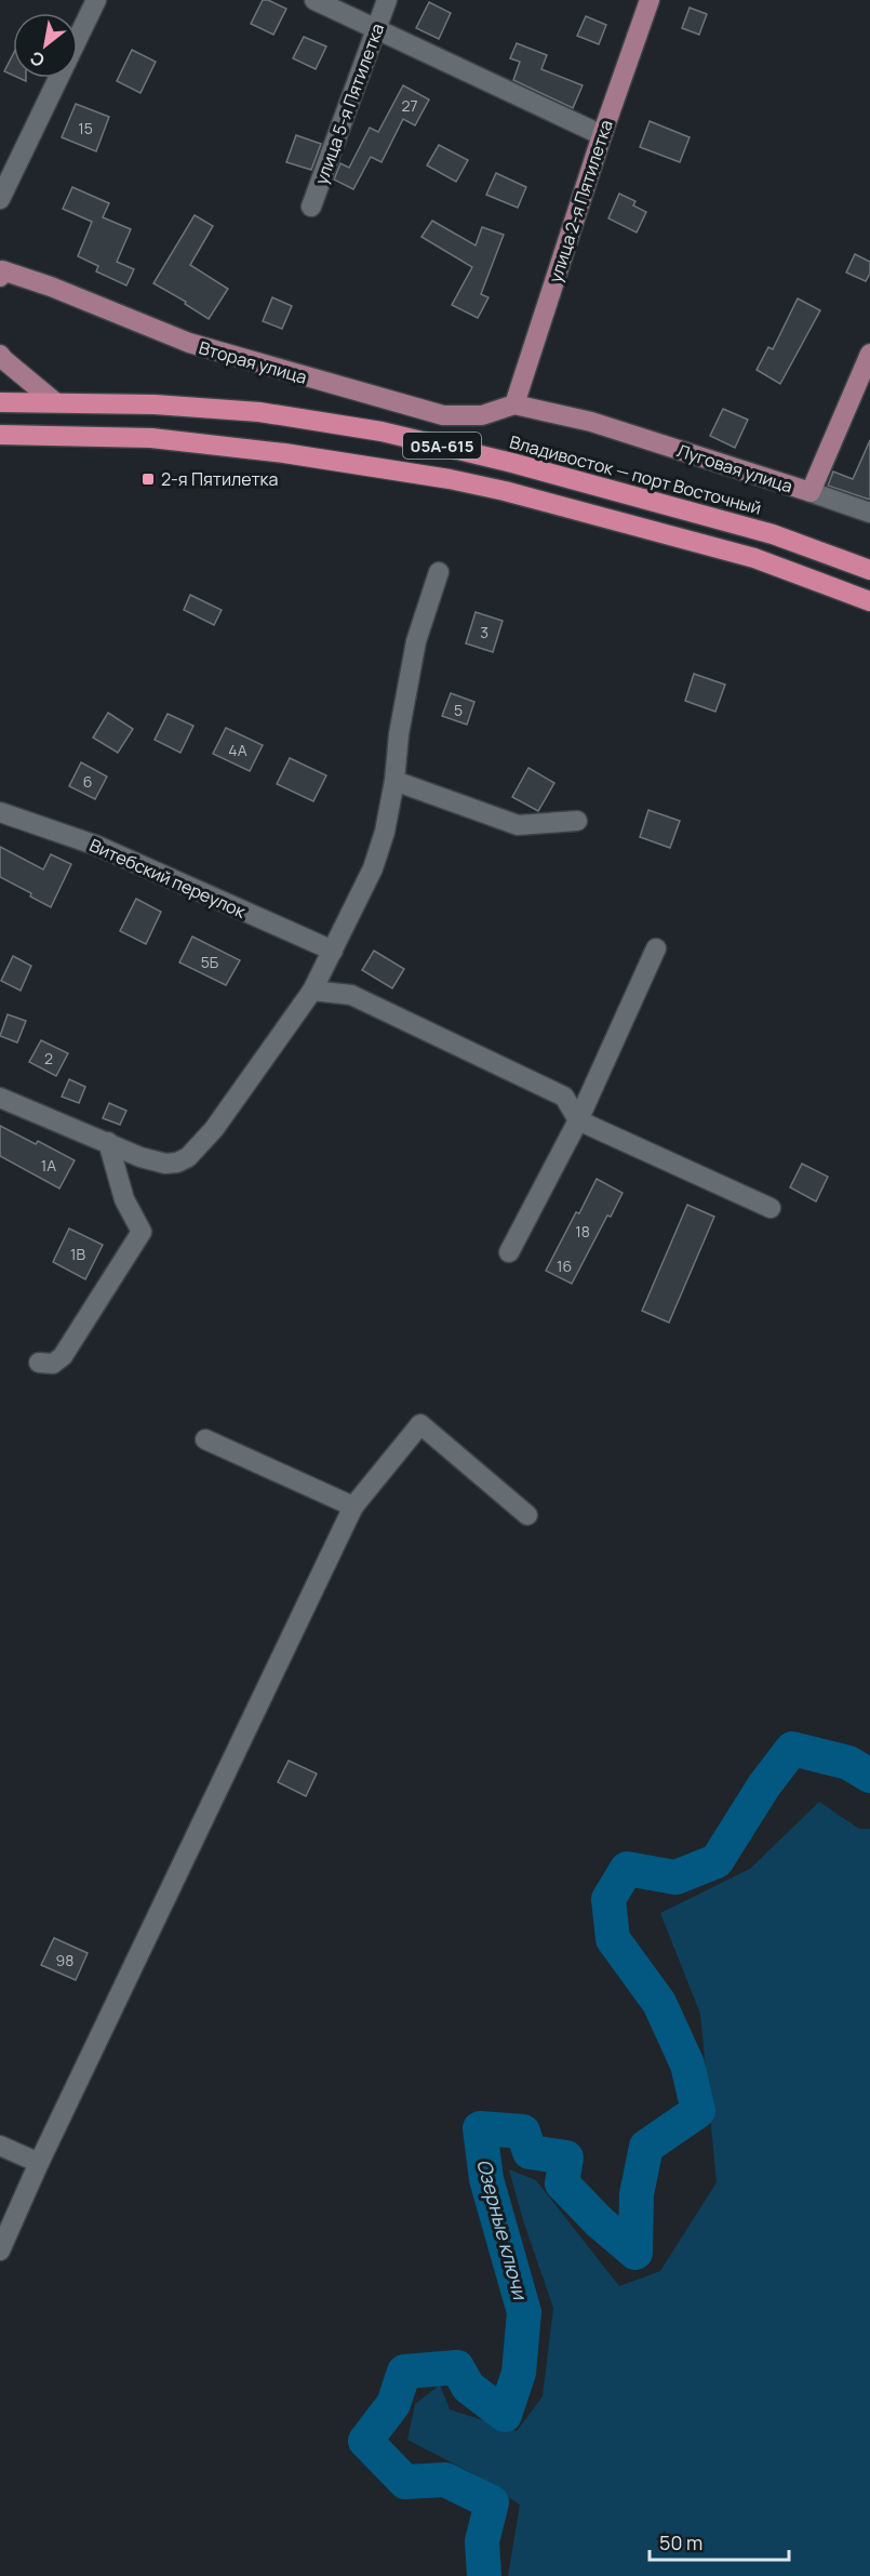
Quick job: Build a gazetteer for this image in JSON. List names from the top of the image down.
{
  "streets": {
    "highway": ["05А-615", "Владивосток — порт Восточный"],
    "main road": ["улица 2-я Пятилетка", "Вторая улица", "Луговая улица"],
    "street": ["улица 5-я Пятилетка", "Витебский переулок"]
  },
  "crossings": [
    ["улица 2-я Пятилетка", "Вторая улица"],
    ["улица 2-я Пятилетка", "Луговая улица"],
    ["Вторая улица", "Луговая улица"]
  ],
  "water": ["Озерные ключи"],
  "places": {
    "transit": ["2-я Пятилетка"]
  },
  "house_numbers": [
    "27",
    "15",
    "3",
    "5",
    "4А",
    "6",
    "5Б",
    "2",
    "1А",
    "18",
    "1В",
    "16",
    "98"
  ],
  "scale_bar": "50 m",
  "north": "bottom left"
}
